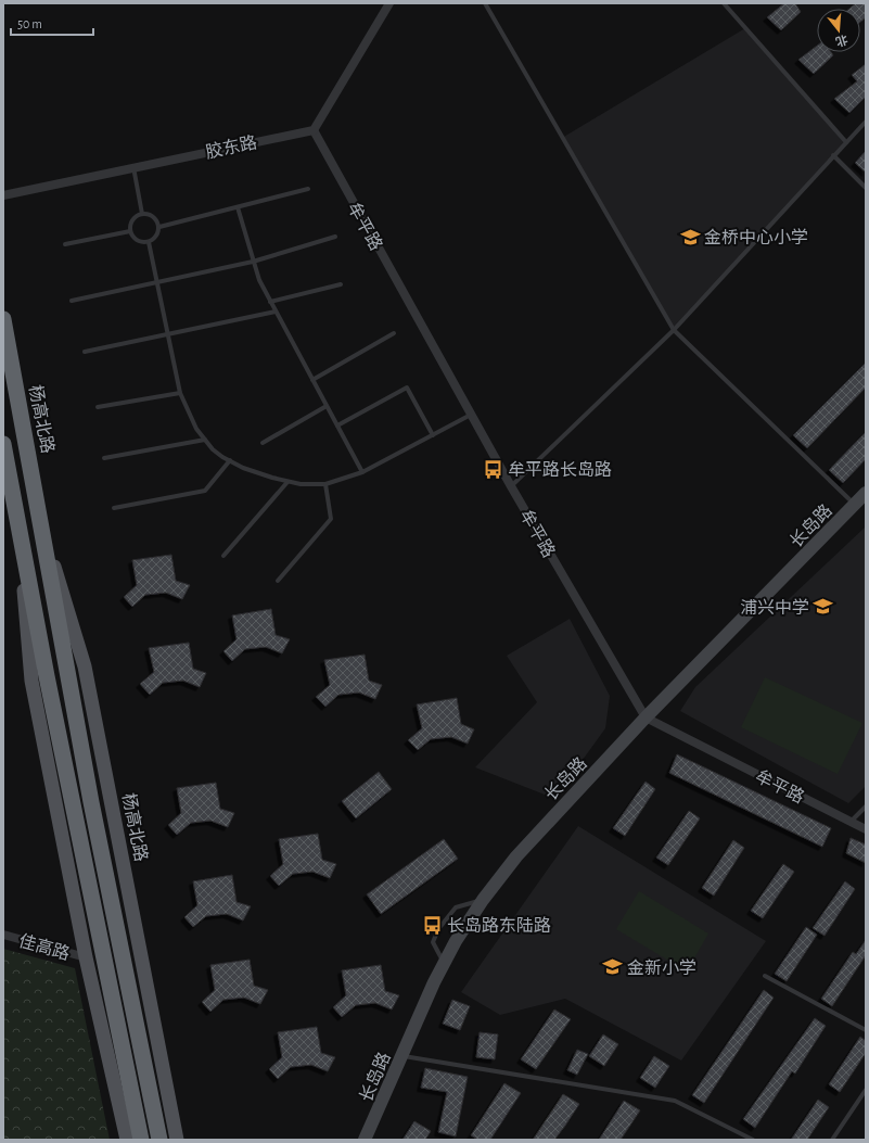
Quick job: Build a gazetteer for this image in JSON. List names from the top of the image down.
{
  "streets": {
    "highway": ["杨高北路"],
    "street": [
      "胶东路",
      "牟平路",
      "长岛路",
      "佳高路"
    ]
  },
  "crossings": [
    ["胶东路", "牟平路"],
    ["牟平路", "长岛路"]
  ],
  "places": {
    "school or university": ["金桥中心小学", "浦兴中学", "金新小学"],
    "bus stop": ["牟平路长岛路", "长岛路东陆路"]
  },
  "scale_bar": "50 m",
  "north": "bottom"
}
